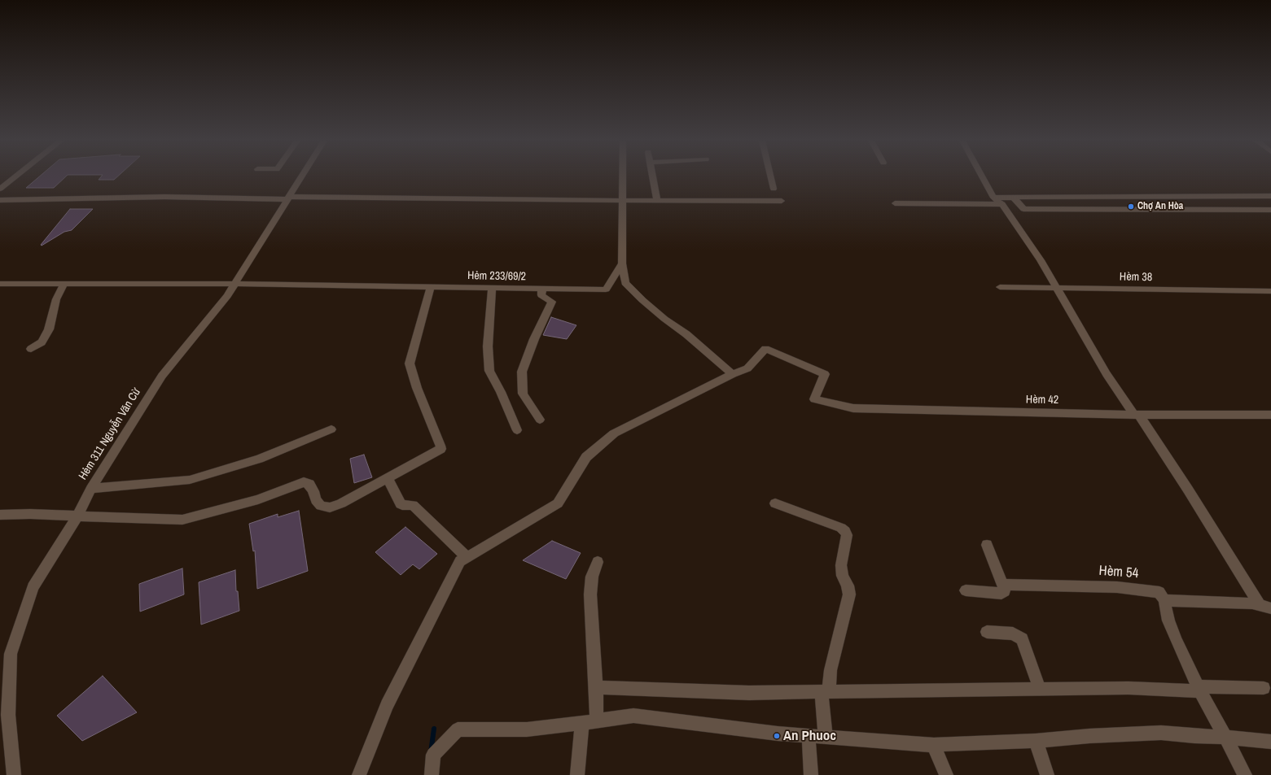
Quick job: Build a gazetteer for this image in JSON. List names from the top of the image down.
{
  "streets": {
    "street": [
      "Hẻm 233/69/2",
      "Hèm 38",
      "Hèm 42",
      "Hẻm 311 Nguyễn Văn Cừ",
      "Hèm 54"
    ]
  },
  "crossings": [
    ["Hẻm 233/69/2", "Hẻm 311 Nguyễn Văn Cừ"]
  ],
  "places": ["Chợ An Hòa", "An Phuoc"]
}
